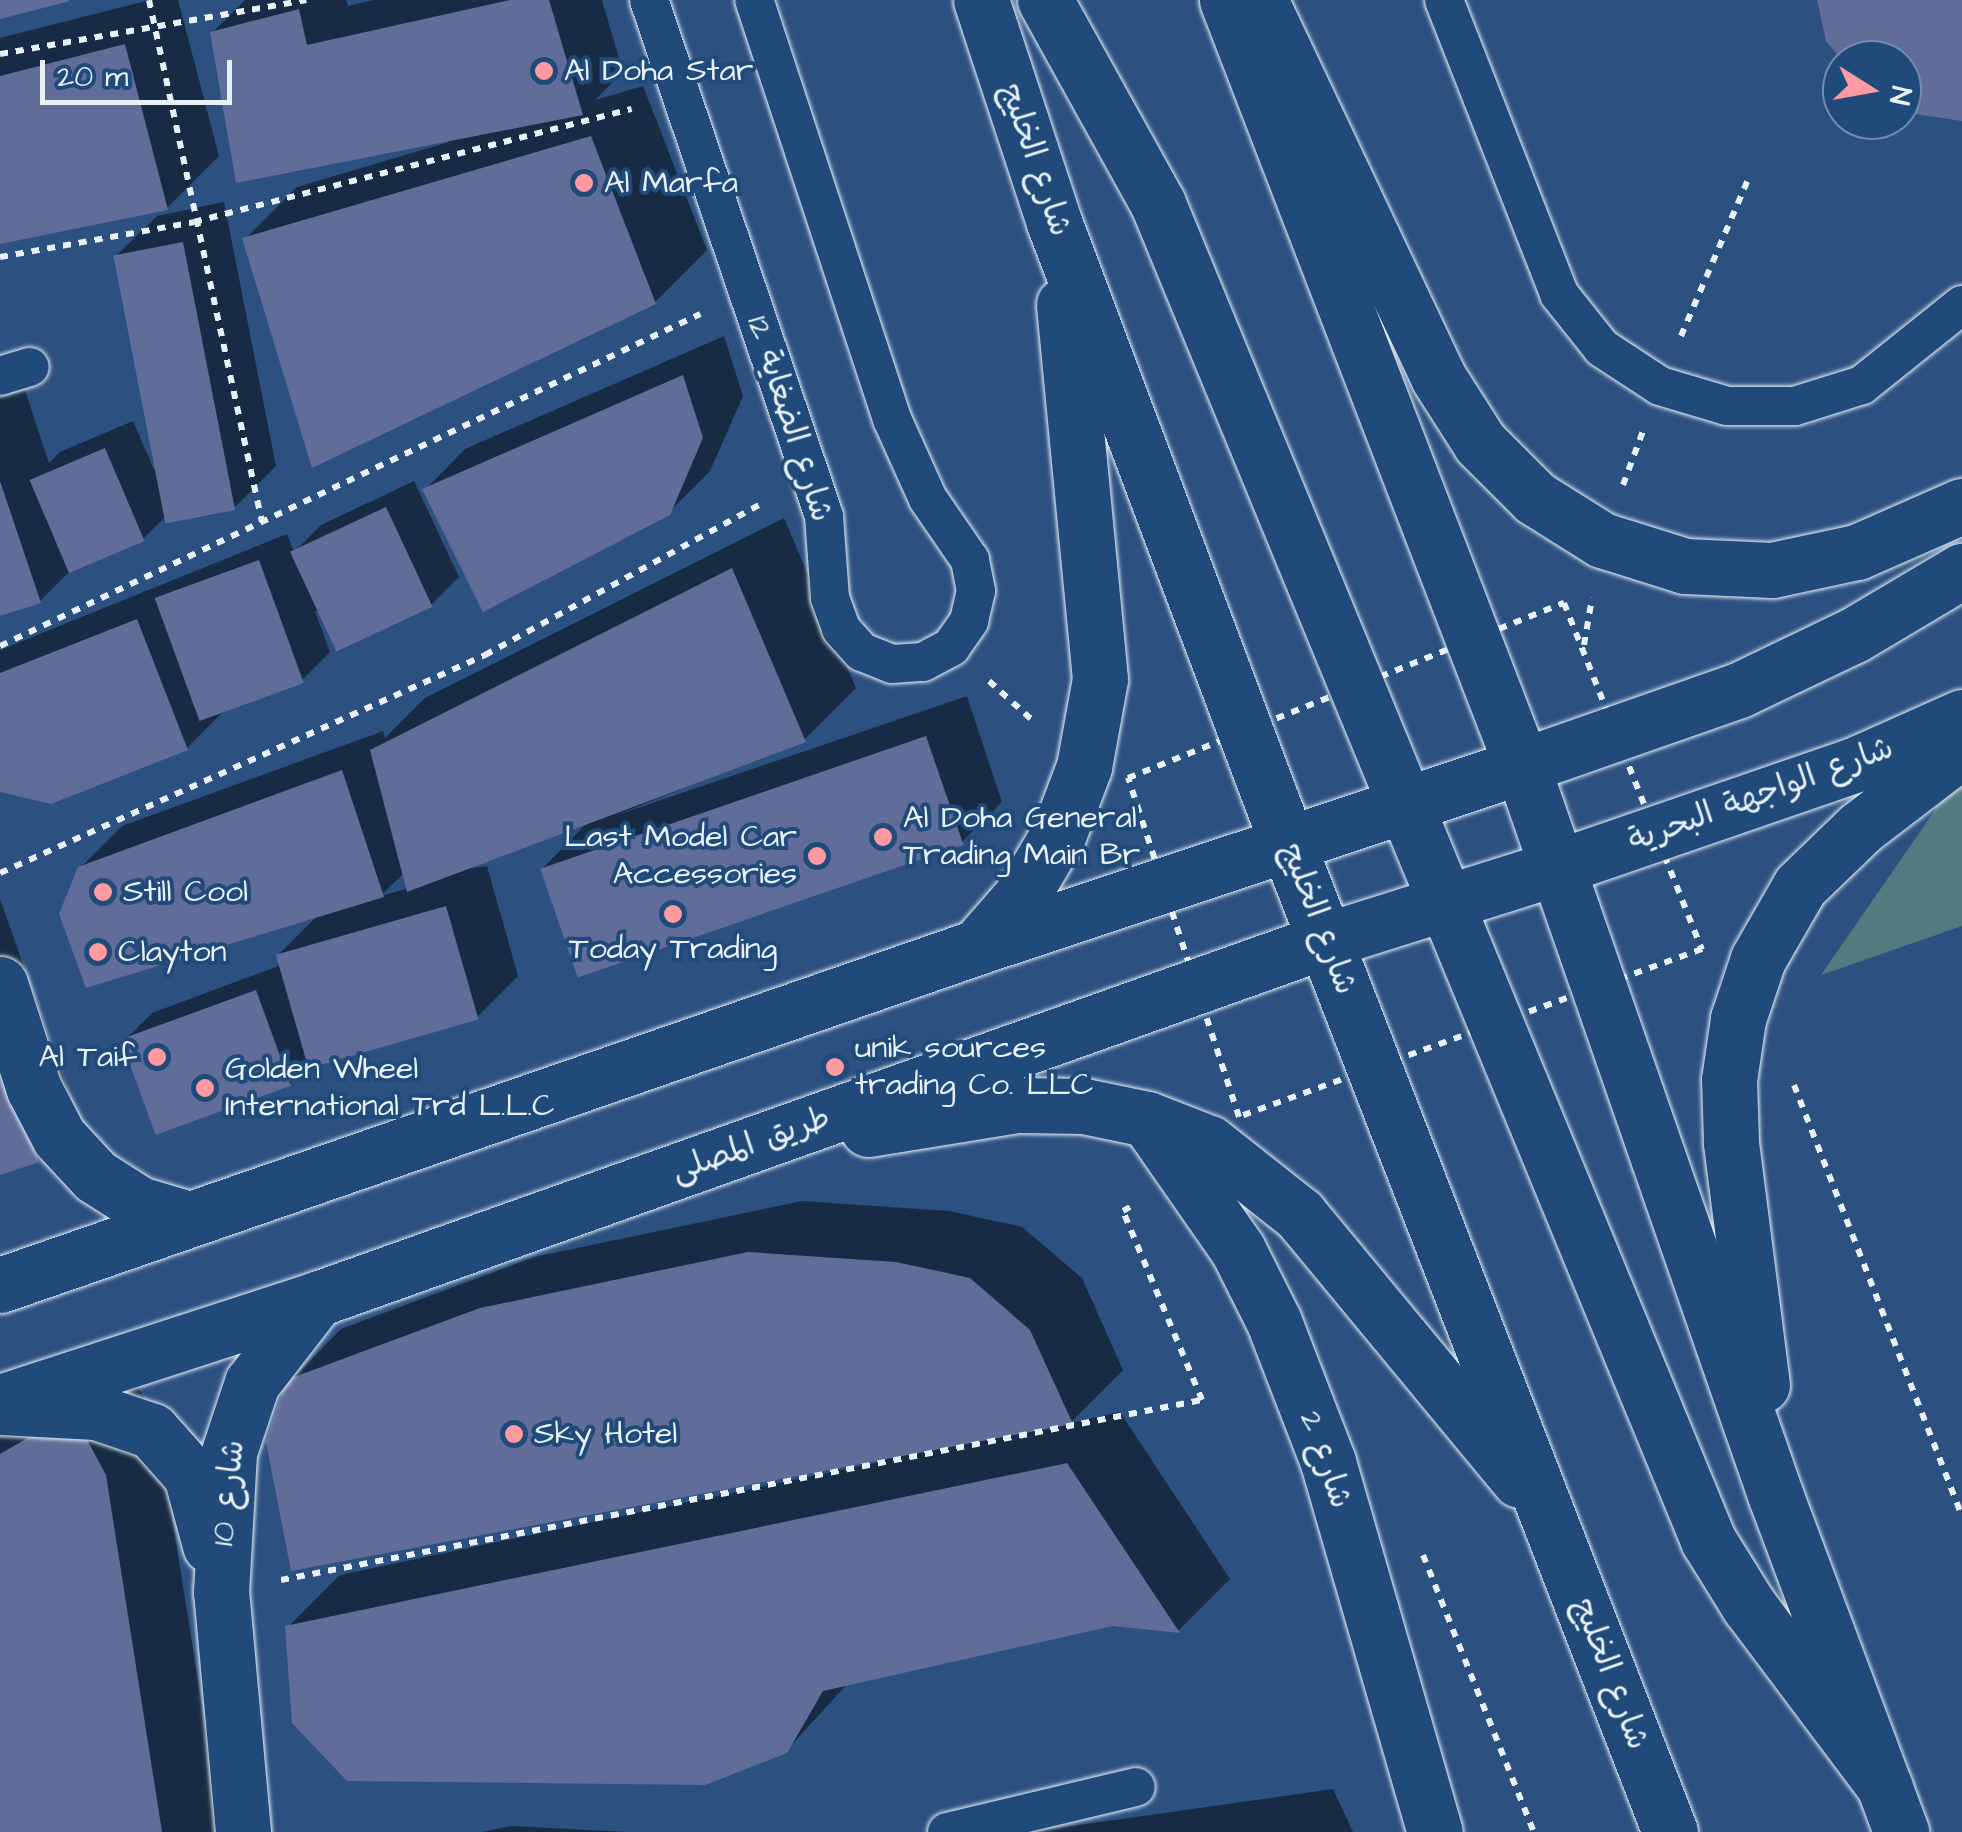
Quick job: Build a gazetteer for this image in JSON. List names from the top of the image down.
{
  "streets": {
    "main road": [
      "شارع الخليج",
      "شارع الواجهة البحرية",
      "طريق المصلى",
      "شارع 2",
      "شارع 10"
    ],
    "lane": ["12 شارع الضغاية"]
  },
  "crossings": [
    ["شارع الخليج", "طريق المصلى"],
    ["شارع الواجهة البحرية", "طريق المصلى"],
    ["طريق المصلى", "شارع 10"]
  ],
  "places": [
    "Al Doha Star",
    "Al Marfa",
    "Al Doha General Trading Main Br",
    "Last Model Car Accessories",
    "Still Cool",
    "Today Trading",
    "Clayton",
    "Al Taif",
    "unik sources trading Co. LLC",
    "Golden Wheel International Trd L.L.C",
    "Sky Hotel"
  ],
  "scale_bar": "20 m",
  "north": "right"
}
